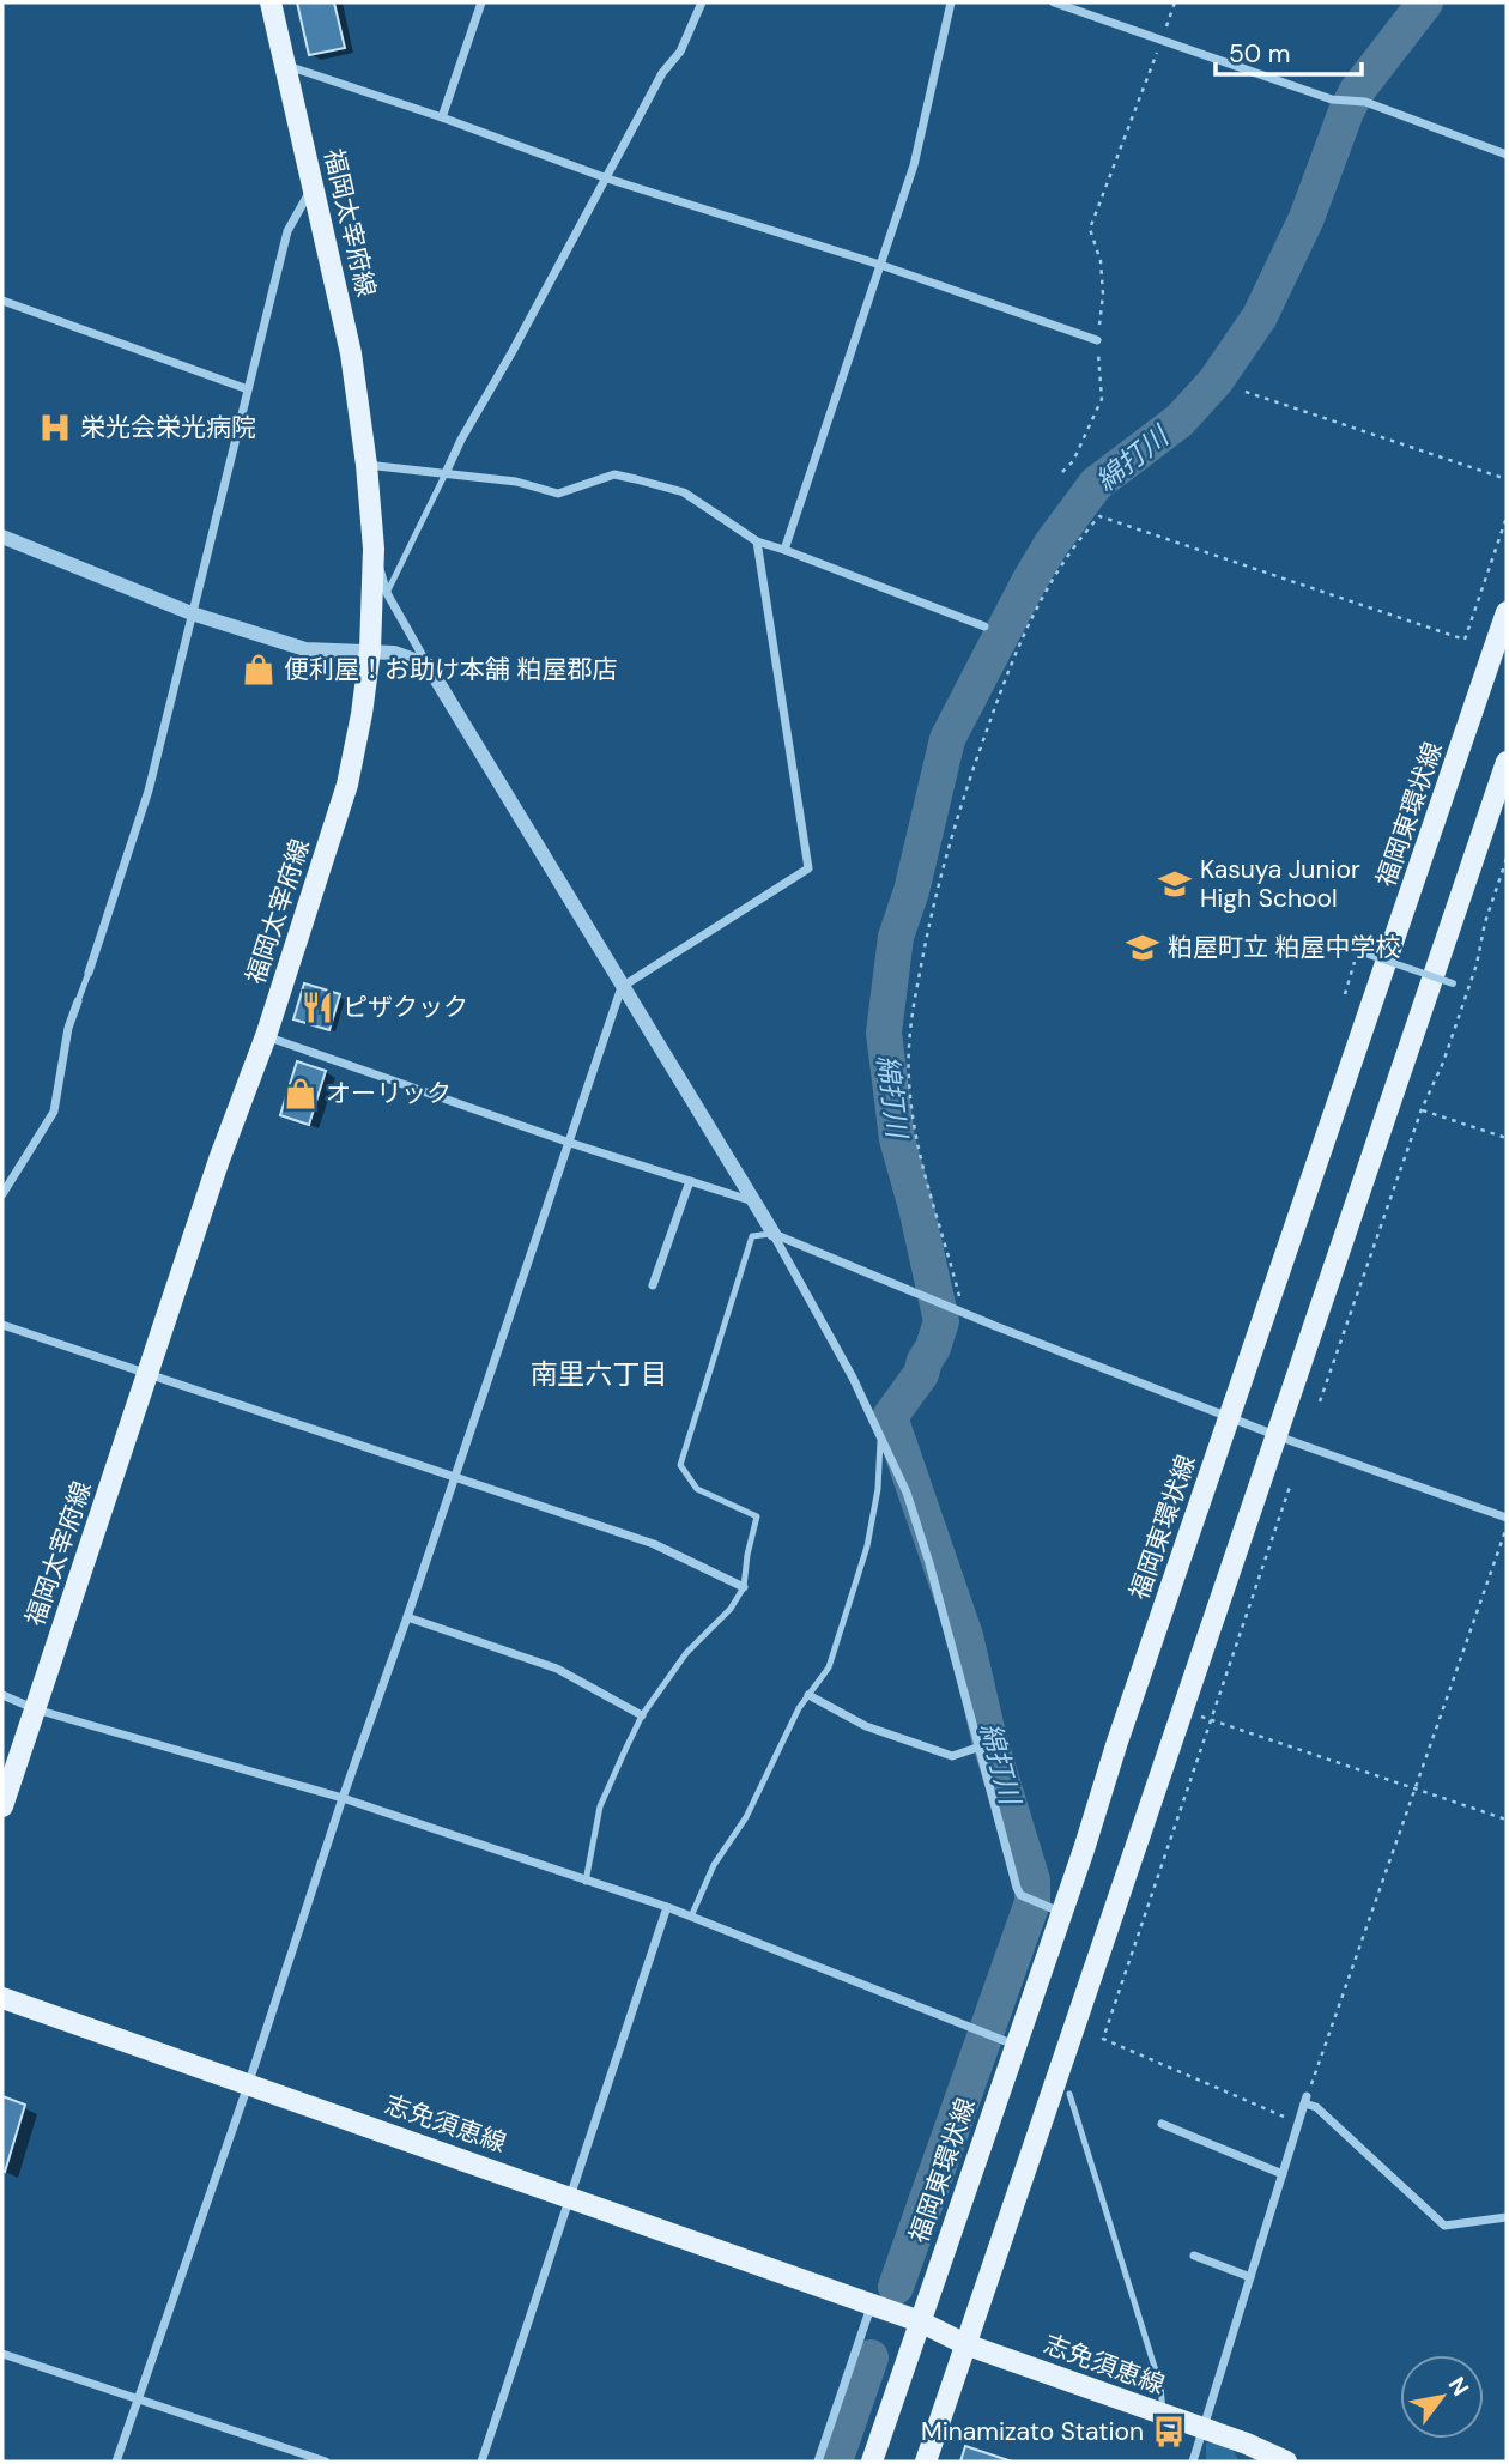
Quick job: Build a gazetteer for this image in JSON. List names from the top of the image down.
{
  "streets": {
    "main road": ["福岡太宰府線", "福岡東環状線", "志免須恵線"]
  },
  "crossings": [
    ["福岡東環状線", "志免須恵線"]
  ],
  "districts": ["南里六丁目"],
  "water": ["綿打川"],
  "places": {
    "hospital": ["栄光会栄光病院"],
    "shop": ["便利屋！お助け本舗 粕屋郡店", "オーリック"],
    "school or university": ["Kasuya Junior High School", "粕屋町立 粕屋中学校"],
    "restaurant": ["ピザクック"],
    "bus stop": ["Minamizato Station"]
  },
  "scale_bar": "50 m",
  "north": "top right"
}
